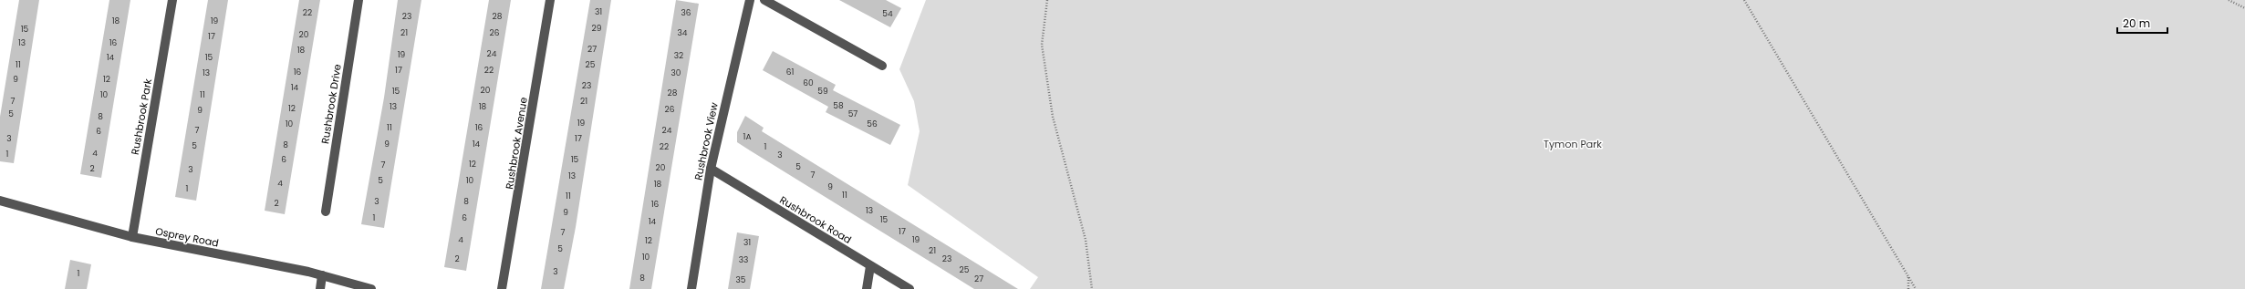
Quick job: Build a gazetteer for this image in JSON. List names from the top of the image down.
{
  "streets": {
    "street": [
      "Rushbrook Drive",
      "Rushbrook Park",
      "Rushbrook View",
      "Rushbrook Avenue",
      "Rushbrook Road",
      "Osprey Road"
    ]
  },
  "crossings": [
    ["Rushbrook Park", "Osprey Road"],
    ["Rushbrook View", "Rushbrook Road"]
  ],
  "parks": ["Tymon Park"],
  "house_numbers": [
    "31",
    "22",
    "36",
    "54",
    "23",
    "28",
    "18",
    "19",
    "29",
    "15",
    "21",
    "26",
    "34",
    "20",
    "17",
    "13",
    "16",
    "27",
    "18",
    "24",
    "19",
    "32",
    "14",
    "15",
    "11",
    "25",
    "17",
    "22",
    "16",
    "61",
    "13",
    "30",
    "9",
    "12",
    "60",
    "23",
    "14",
    "20",
    "15",
    "59",
    "28",
    "10",
    "11",
    "7",
    "21",
    "58",
    "13",
    "18",
    "12",
    "26",
    "9",
    "5",
    "57",
    "8",
    "19",
    "10",
    "56",
    "11",
    "16",
    "7",
    "24",
    "6",
    "1A",
    "3",
    "17",
    "9",
    "14",
    "8",
    "5",
    "22",
    "1",
    "4",
    "1",
    "3",
    "6",
    "15",
    "12",
    "7",
    "5",
    "20",
    "2",
    "3",
    "7",
    "13",
    "5",
    "10",
    "4",
    "18",
    "9",
    "1",
    "11",
    "11",
    "3",
    "8",
    "2",
    "16",
    "13",
    "9",
    "1",
    "6",
    "15",
    "14",
    "17",
    "7",
    "4",
    "19",
    "12",
    "31",
    "5",
    "21",
    "10",
    "2",
    "23",
    "33",
    "25",
    "3",
    "1",
    "8",
    "27",
    "35"
  ],
  "scale_bar": "20 m"
}
